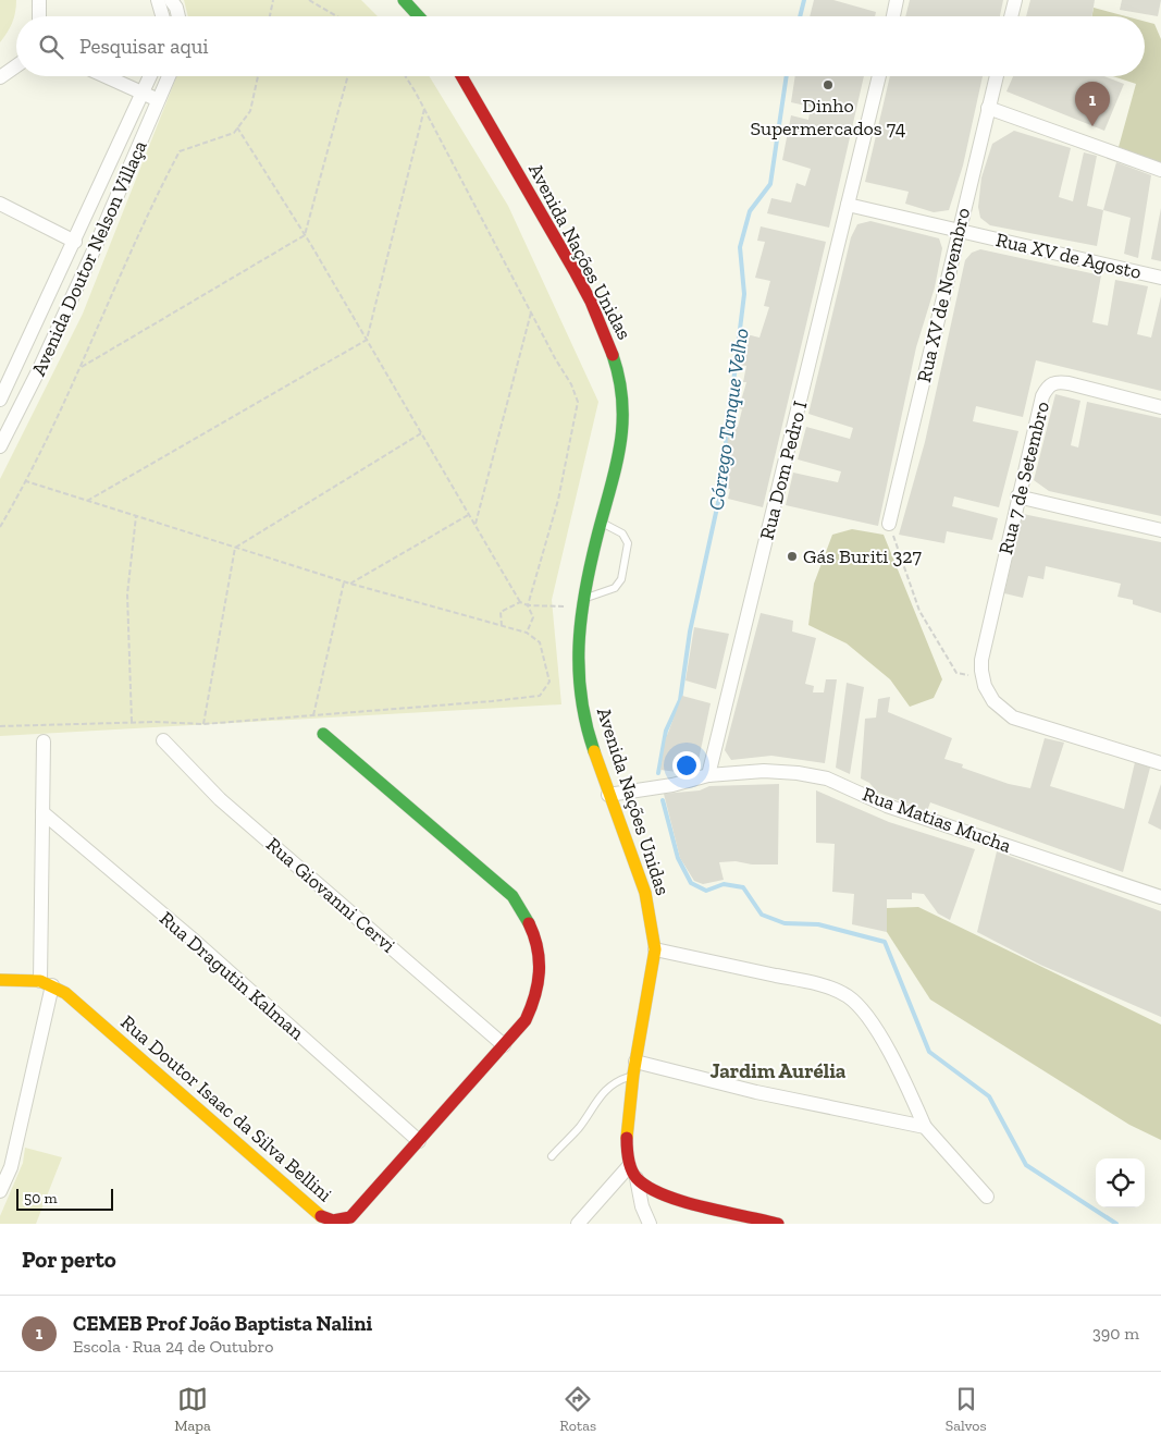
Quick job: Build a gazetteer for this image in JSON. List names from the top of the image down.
{
  "streets": {
    "street": [
      "Avenida Nações Unidas",
      "Rua XV de Agosto",
      "Avenida Doutor Nelson Villaça",
      "Rua XV de Novembro",
      "Rua Dom Pedro I",
      "Rua 7 de Setembro",
      "Rua Matias Mucha",
      "Rua Giovanni Cervi",
      "Rua Dragutin Kalman",
      "Rua Doutor Isaac da Silva Bellini"
    ]
  },
  "crossings": [
    ["Rua XV de Agosto", "Rua XV de Novembro"],
    ["Rua XV de Agosto", "Rua Dom Pedro I"],
    ["Rua Dom Pedro I", "Rua Matias Mucha"],
    ["Rua Giovanni Cervi", "Rua Doutor Isaac da Silva Bellini"],
    ["Rua Dragutin Kalman", "Rua Doutor Isaac da Silva Bellini"]
  ],
  "districts": ["Jardim Aurélia"],
  "water": ["Córrego Tanque Velho"],
  "places": ["Dinho Supermercados 74", "Gás Buriti 327"],
  "scale_bar": "50 m",
  "page": {
    "search": "Pesquisar aqui",
    "pins": "1",
    "scale": "50 m",
    "heading": "Por perto",
    "list": [
      {
        "mark": "1",
        "name": "CEMEB Prof João Baptista Nalini",
        "note": "Escola · Rua 24 de Outubro",
        "value": "390 m"
      }
    ],
    "nav": ["Mapa", "Rotas", "Salvos"]
  }
}
